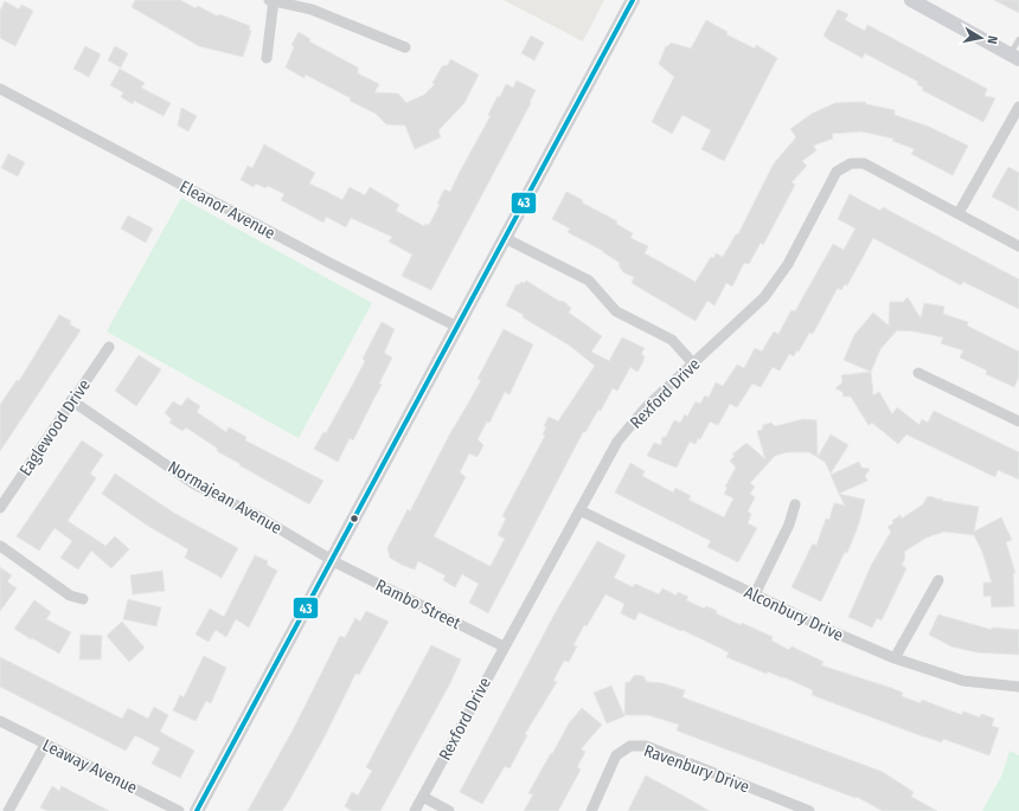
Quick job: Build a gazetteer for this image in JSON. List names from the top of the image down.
{
  "streets": {
    "street": [
      "Eleanor Avenue",
      "Rexford Drive",
      "Eaglewood Drive",
      "Normajean Avenue",
      "Rambo Street",
      "Alconbury Drive",
      "Leaway Avenue",
      "Ravenbury Drive"
    ]
  },
  "crossings": [
    ["Rexford Drive", "Rambo Street"],
    ["Rexford Drive", "Alconbury Drive"],
    ["Eaglewood Drive", "Normajean Avenue"],
    ["Normajean Avenue", "Rambo Street"]
  ],
  "lines": ["transit line 43"],
  "north": "right"
}
